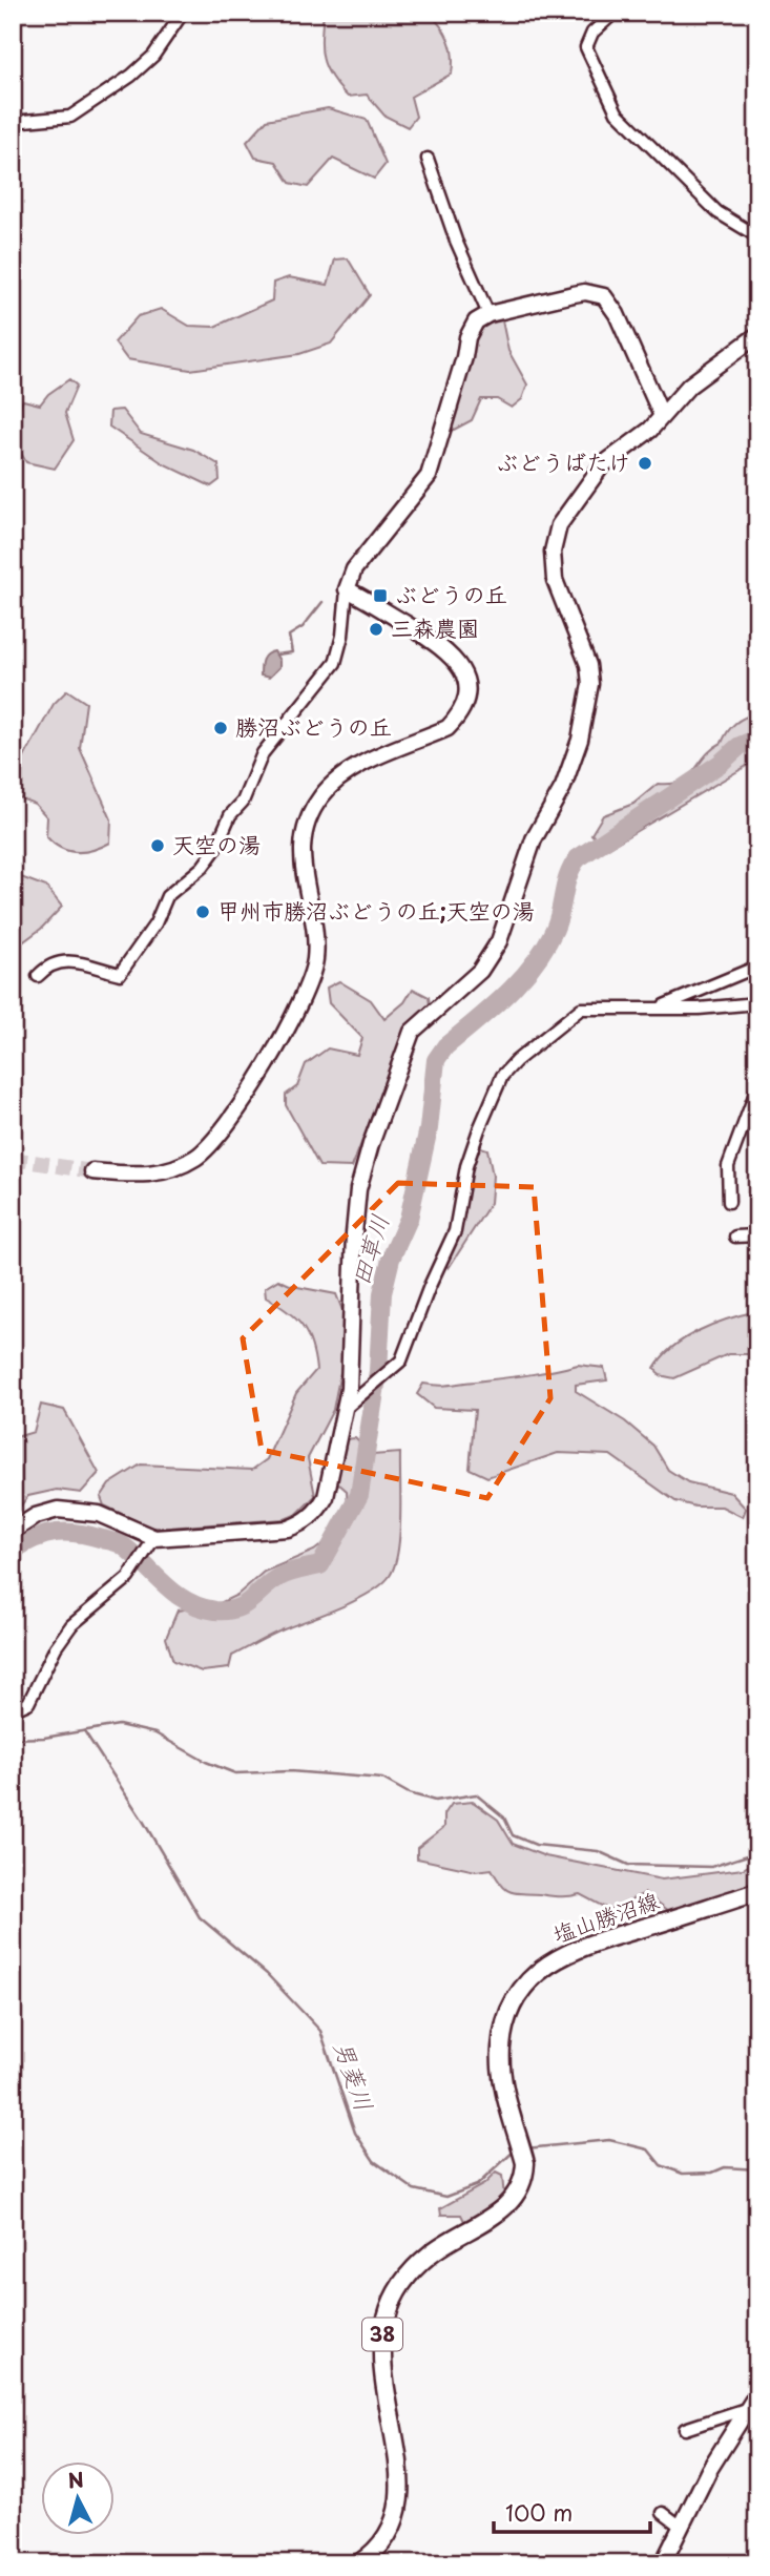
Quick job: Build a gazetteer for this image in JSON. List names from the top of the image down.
{
  "streets": {
    "main road": ["塩山勝沼線", "38"]
  },
  "water": ["田草川", "男菱川"],
  "places": {
    "other": [
      "ぶどうばたけ",
      "三森農園",
      "勝沼ぶどうの丘",
      "天空の湯",
      "甲州市勝沼ぶどうの丘;天空の湯"
    ],
    "transit": ["ぶどうの丘"]
  },
  "scale_bar": "100 m",
  "north": "top"
}
